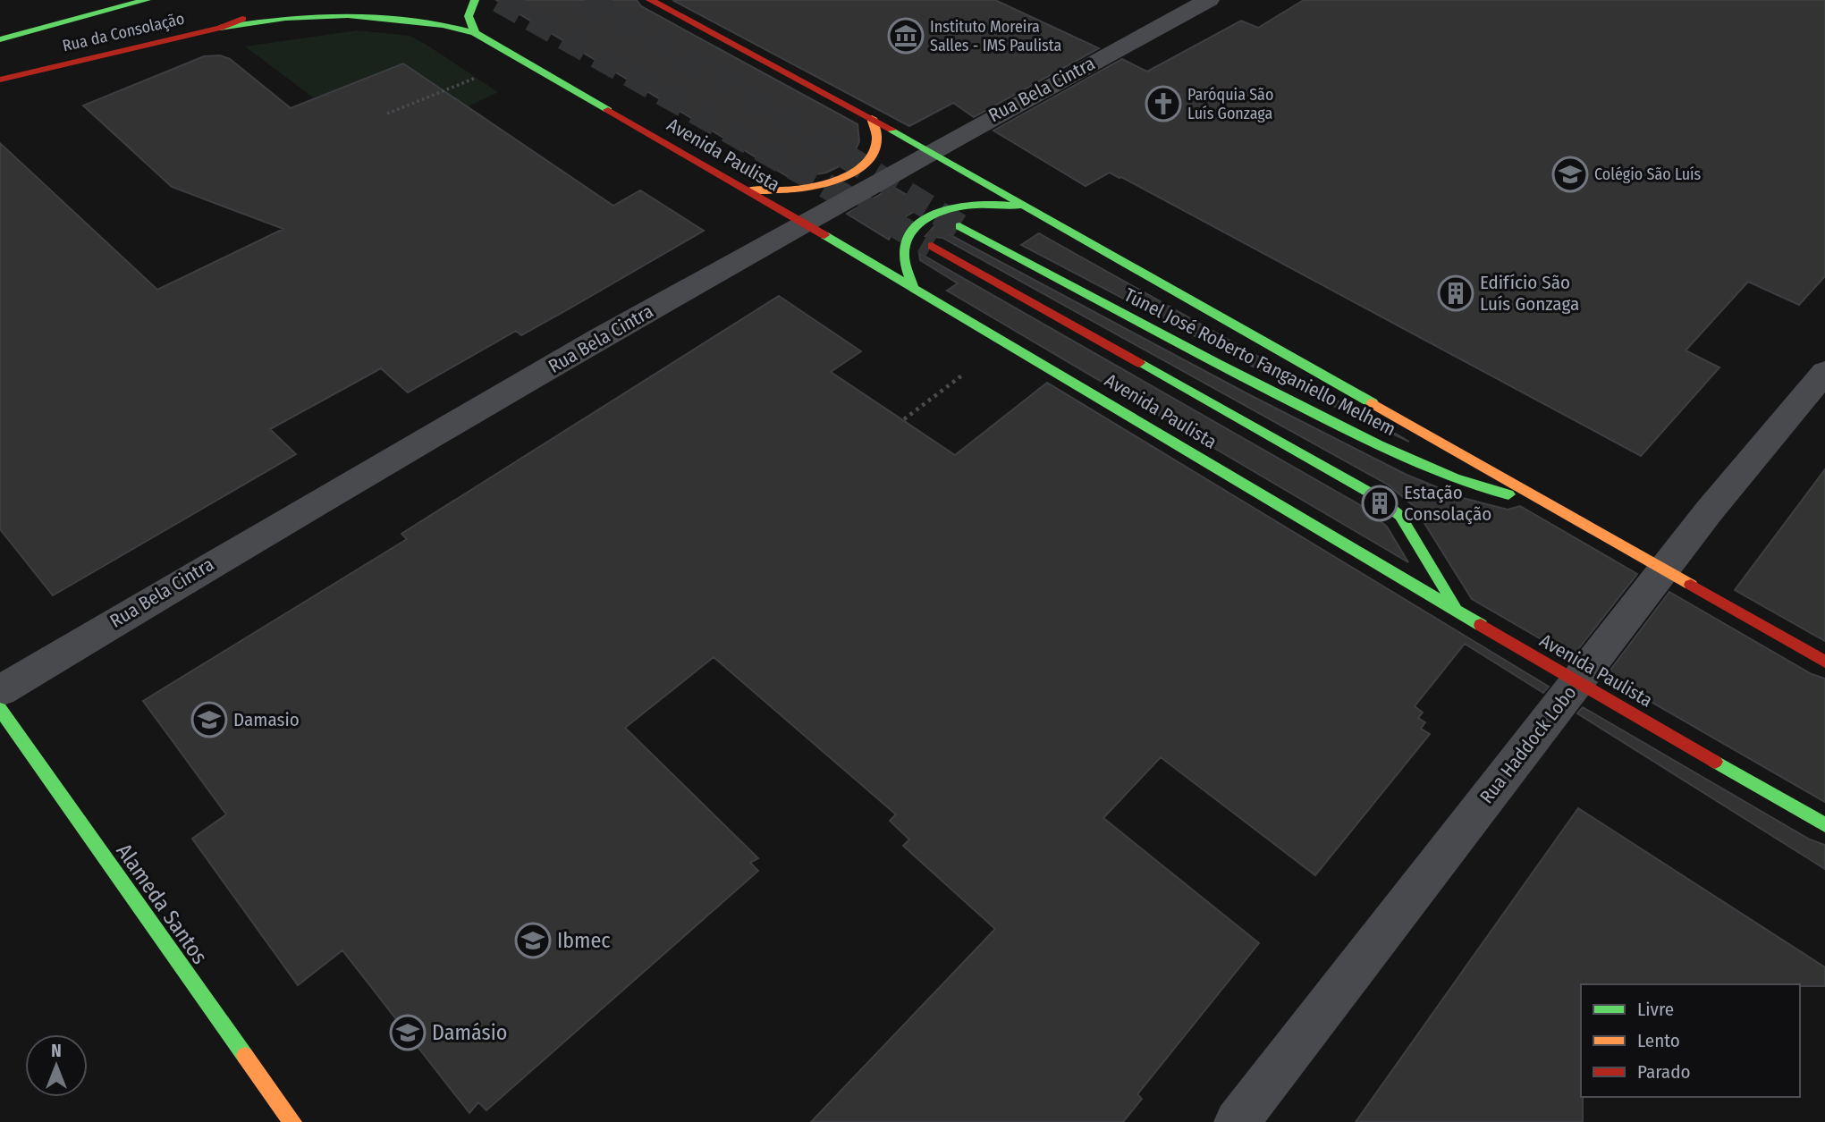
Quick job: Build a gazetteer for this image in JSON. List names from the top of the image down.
{
  "streets": {
    "main road": [
      "Rua da Consolação",
      "Avenida Paulista",
      "Túnel José Roberto Fanganiello Melhem",
      "Alameda Santos"
    ],
    "street": ["Rua Bela Cintra", "Rua Haddock Lobo"]
  },
  "crossings": [
    ["Rua da Consolação", "Avenida Paulista"],
    ["Rua Bela Cintra", "Avenida Paulista"],
    ["Avenida Paulista", "Rua Haddock Lobo"]
  ],
  "places": {
    "museum": ["Instituto Moreira Salles - IMS Paulista"],
    "church": ["Paróquia São Luís Gonzaga"],
    "school or university": [
      "Colégio São Luís",
      "Damasio",
      "Ibmec",
      "Damásio"
    ],
    "building": ["Edifício São Luís Gonzaga", "Estação Consolação"]
  },
  "legend": ["Livre", "Lento", "Parado"],
  "north": "top"
}
